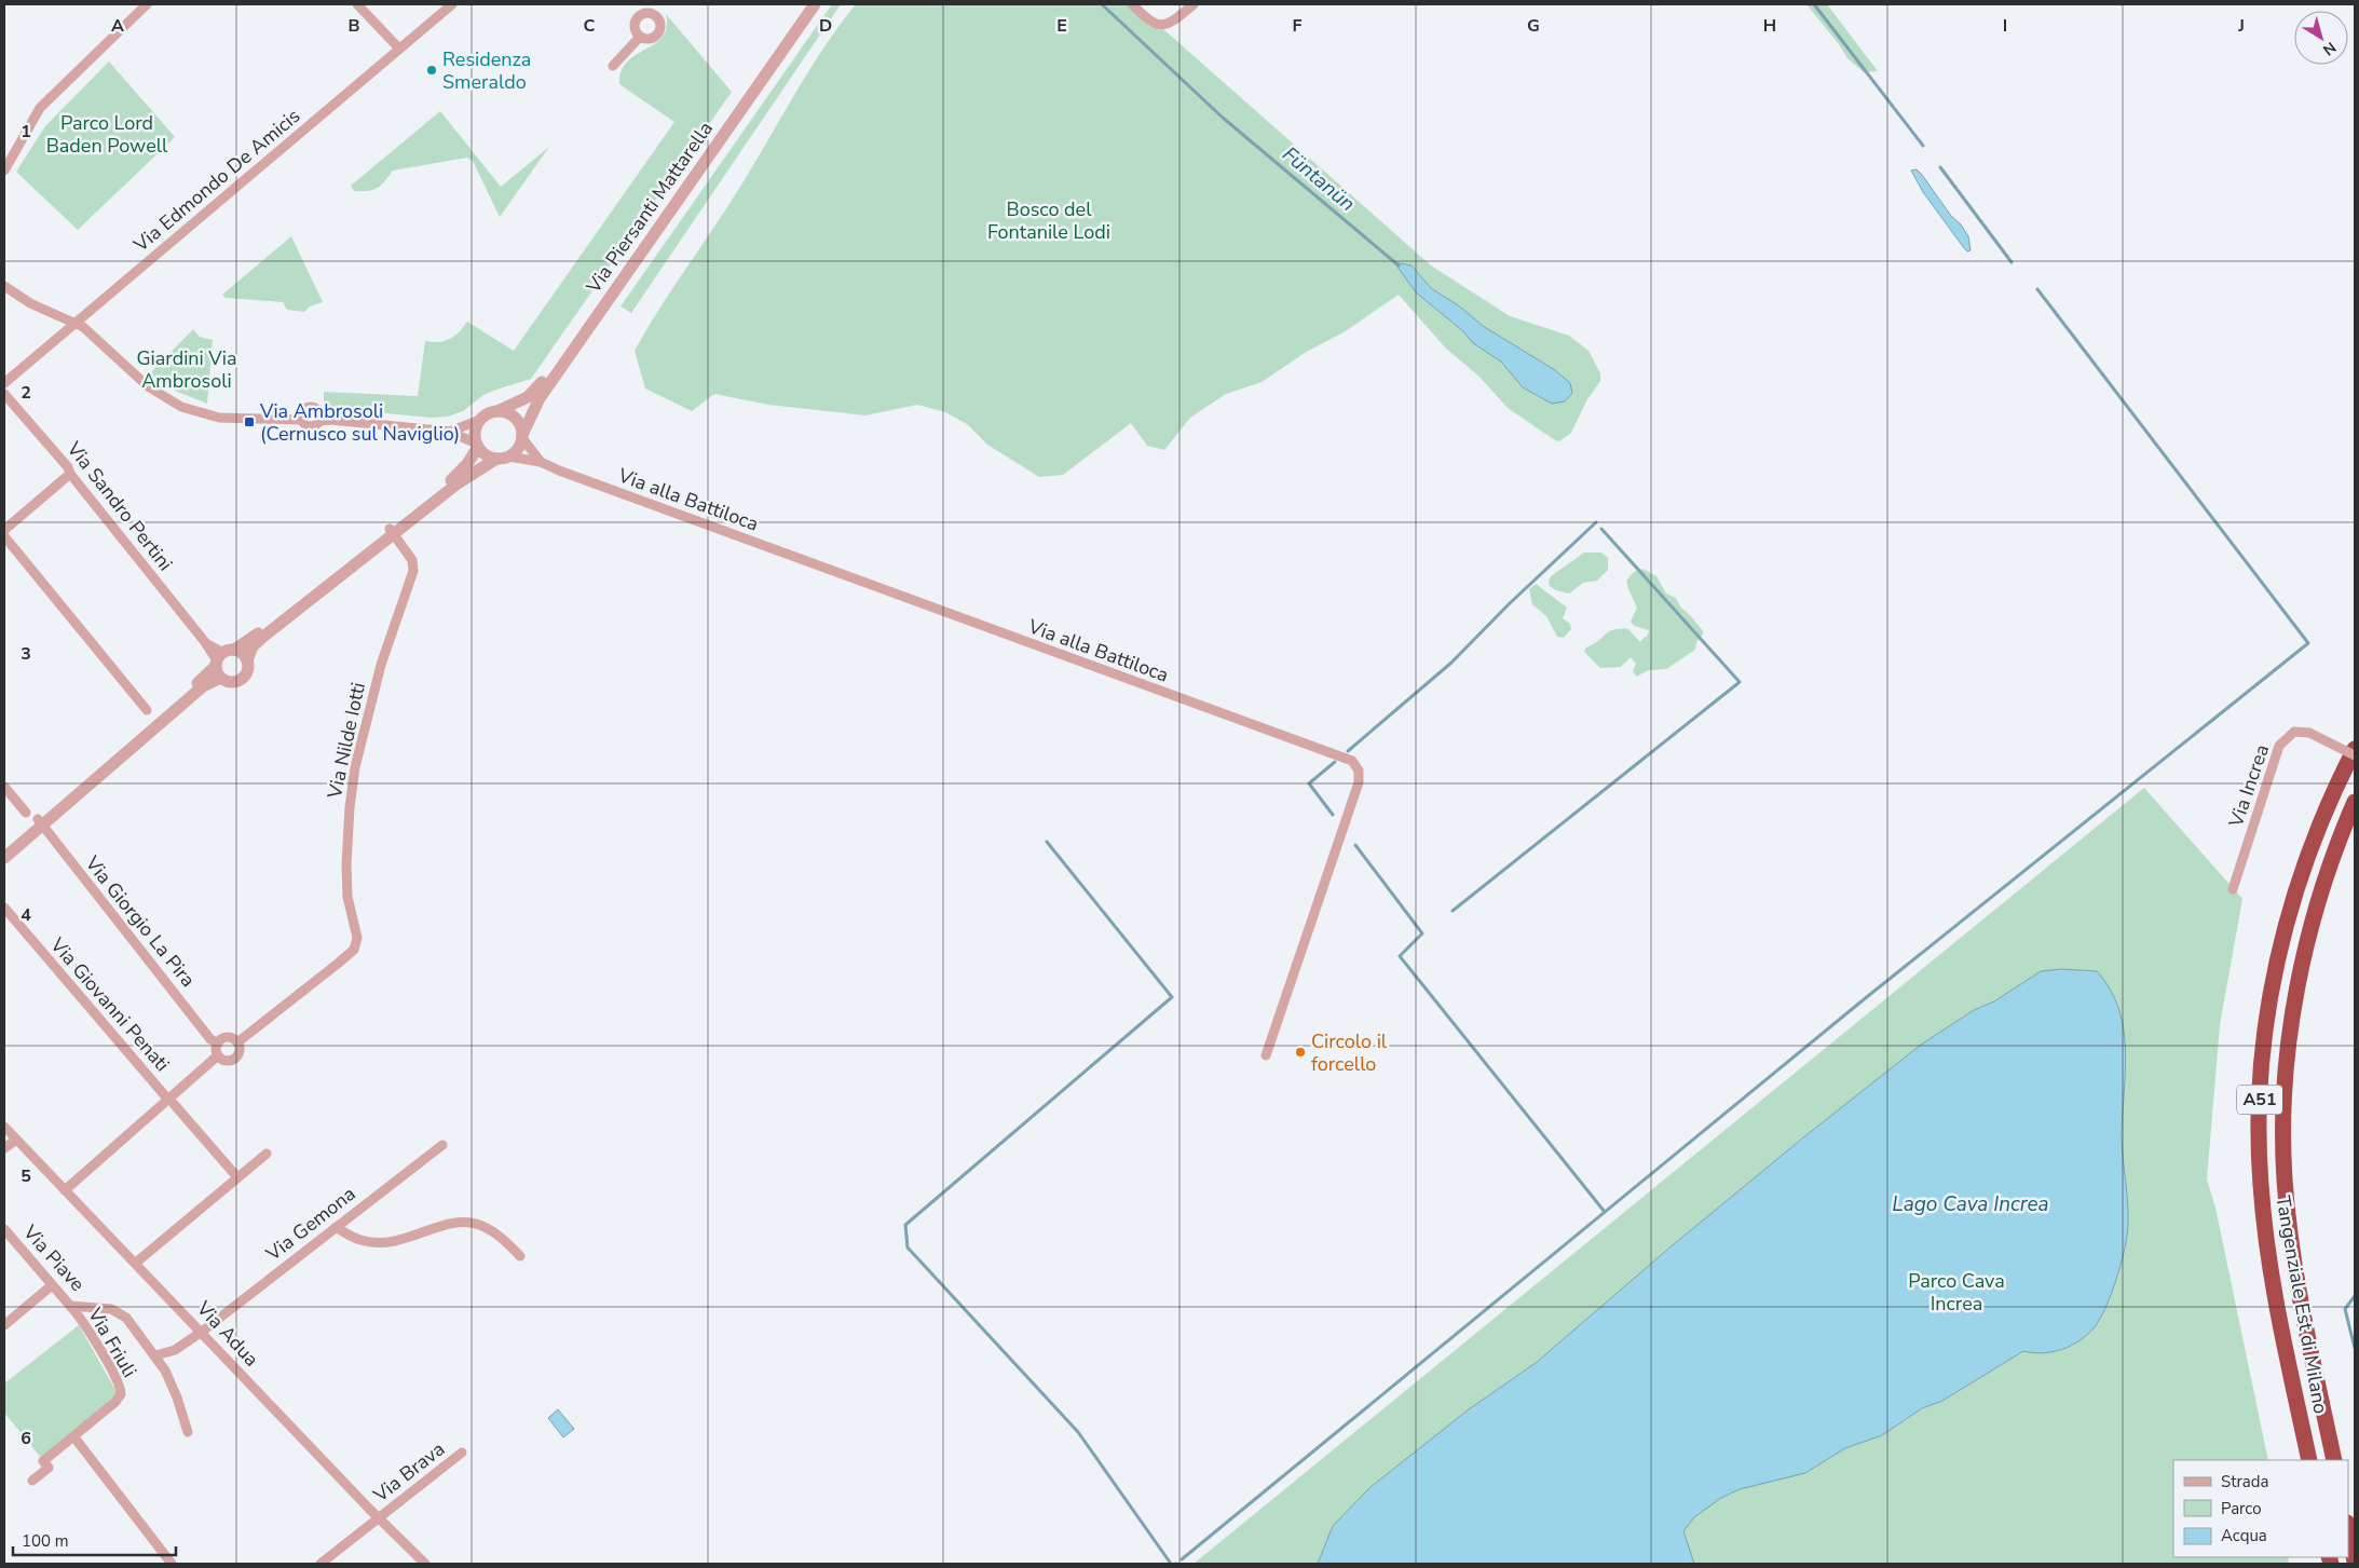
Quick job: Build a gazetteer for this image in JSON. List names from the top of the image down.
{
  "streets": {
    "highway": ["A51", "Tangenziale Est di Milano"],
    "street": [
      "Via Edmondo De Amicis",
      "Via Piersanti Mattarella",
      "Via alla Battiloca",
      "Via Sandro Pertini",
      "Via Nilde Iotti",
      "Via Increa",
      "Via Giorgio La Pira",
      "Via Giovanni Penati",
      "Via Gemona",
      "Via Piave",
      "Via Adua",
      "Via Friuli",
      "Via Brava"
    ]
  },
  "crossings": [
    ["Via Piersanti Mattarella", "Via alla Battiloca"],
    ["Via Nilde Iotti", "Via Giorgio La Pira"],
    ["Via Gemona", "Via Adua"],
    ["Via Piave", "Via Friuli"],
    ["Via Adua", "Via Brava"]
  ],
  "water": ["Füntanün", "Lago Cava Increa"],
  "parks": [
    "Parco Lord Baden Powell",
    "Bosco del Fontanile Lodi",
    "Giardini Via Ambrosoli",
    "Parco Cava Increa"
  ],
  "places": {
    "other": ["Residenza Smeraldo", "Circolo il forcello"],
    "transit": ["Via Ambrosoli (Cernusco sul Naviglio)"]
  },
  "legend": ["Strada", "Parco", "Acqua"],
  "scale_bar": "100 m",
  "north": "bottom right",
  "grid": {
    "columns": [
      "A",
      "B",
      "C",
      "D",
      "E",
      "F",
      "G",
      "H",
      "I",
      "J"
    ],
    "rows": [
      "1",
      "2",
      "3",
      "4",
      "5",
      "6"
    ]
  }
}
